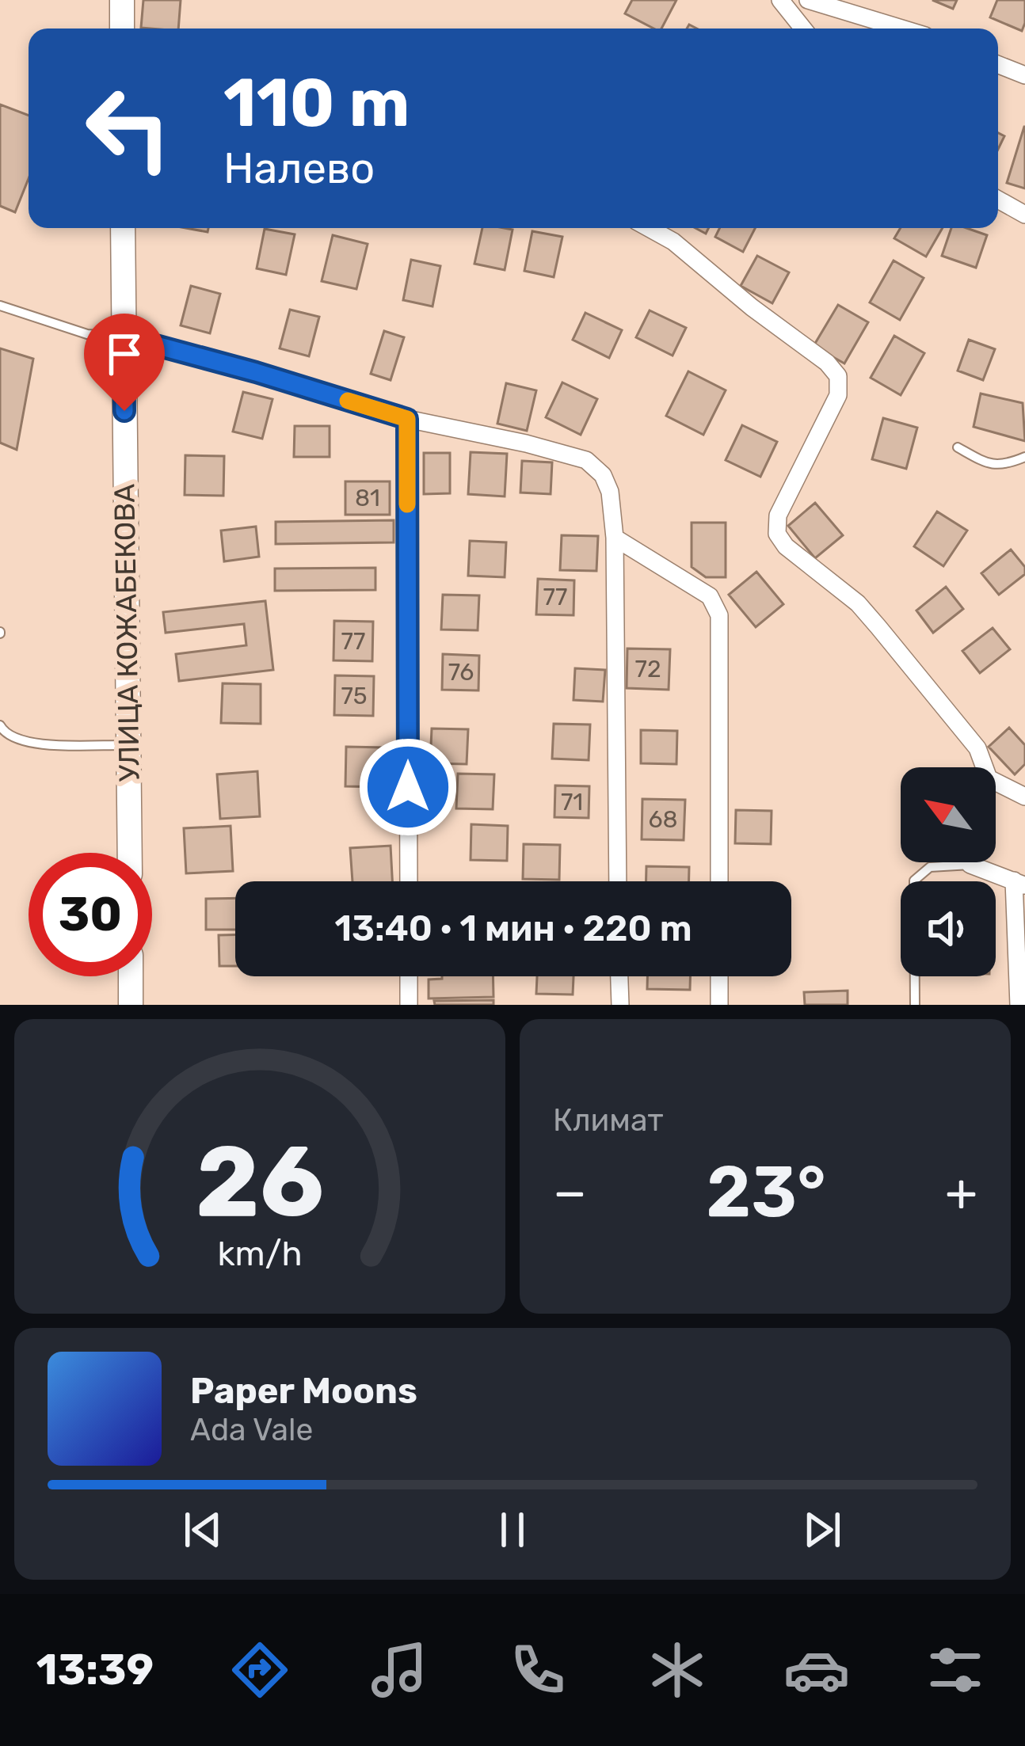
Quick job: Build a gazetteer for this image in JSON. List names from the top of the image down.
{
  "streets": {
    "main road": ["УЛИЦА КОЖАБЕКОВА"]
  },
  "house_numbers": [
    "81",
    "77",
    "77",
    "72",
    "76",
    "75",
    "71",
    "68"
  ],
  "north": "top left",
  "page": {
    "turn": ["110 m", "Налево"],
    "limit": "30",
    "trip": "13:40 · 1 мин · 220 m",
    "tile": "Климат",
    "heat": ["−", "23°", "+"],
    "song": ["Paper Moons", "Ada Vale"],
    "tabs": "13:39",
    "gauge": ["26", "km/h"]
  }
}
